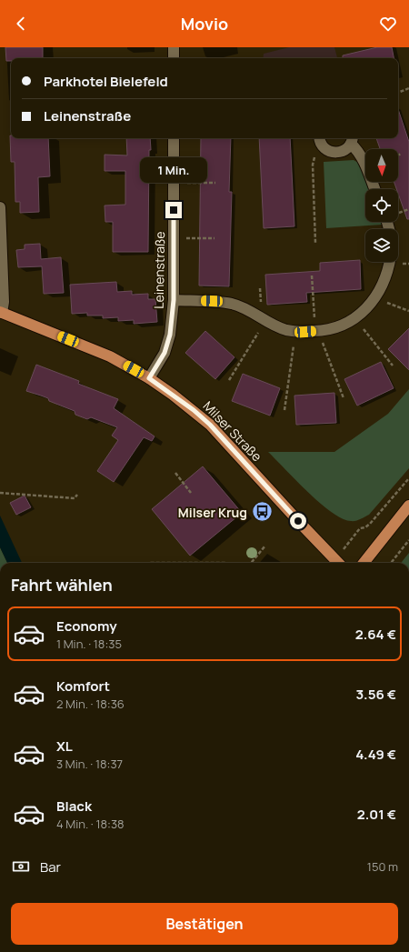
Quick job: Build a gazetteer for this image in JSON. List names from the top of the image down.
{
  "streets": {
    "main road": ["Milser Straße"],
    "street": ["Leinenstraße"]
  },
  "crossings": [
    ["Leinenstraße", "Milser Straße"]
  ],
  "places": {
    "bus stop": ["Milser Krug"]
  },
  "north": "bottom",
  "page": {
    "header": "Movio",
    "banner": ["Parkhotel Bielefeld", "Leinenstraße"],
    "bubble": "1 Min.",
    "heading": "Fahrt wählen",
    "list": [
      {
        "name": "Economy",
        "note": "1 Min. · 18:35",
        "value": "2.64 €"
      },
      {
        "name": "Komfort",
        "note": "2 Min. · 18:36",
        "value": "3.56 €"
      },
      {
        "name": "XL",
        "note": "3 Min. · 18:37",
        "value": "4.49 €"
      },
      {
        "name": "Black",
        "note": "4 Min. · 18:38",
        "value": "2.01 €"
      }
    ],
    "pay": ["Bar", "150 m"],
    "buttons": "Bestätigen"
  }
}
